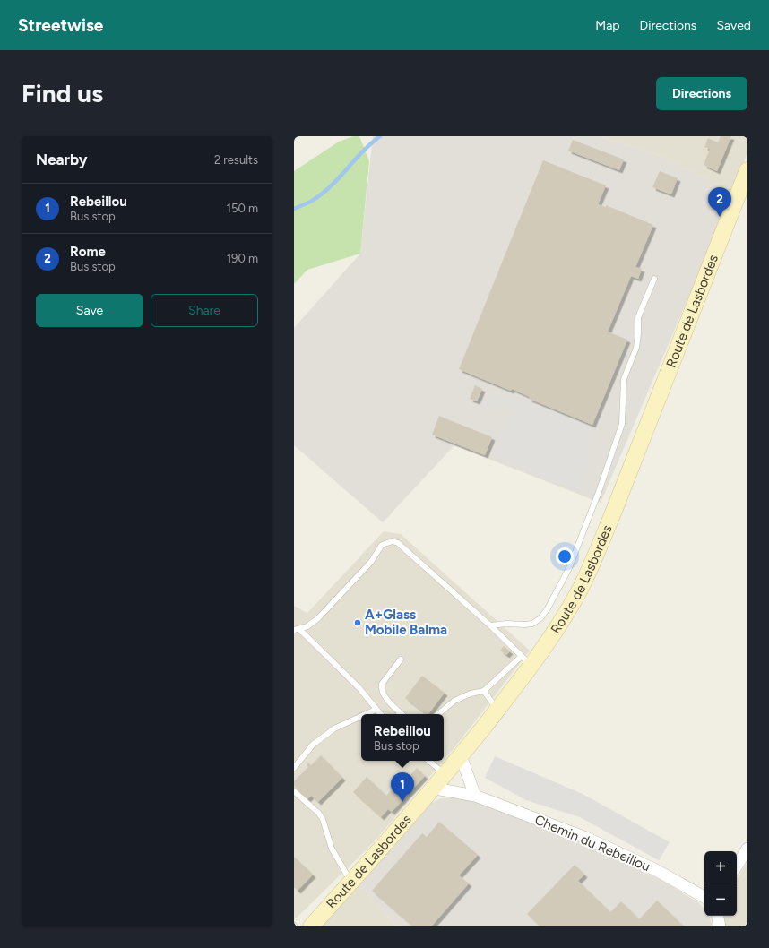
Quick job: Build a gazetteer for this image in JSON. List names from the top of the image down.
{
  "streets": {
    "street": ["Route de Lasbordes", "Chemin du Rebeillou"]
  },
  "crossings": [
    ["Route de Lasbordes", "Chemin du Rebeillou"]
  ],
  "places": ["A+Glass Mobile Balma"],
  "page": {
    "header": "Streetwise",
    "nav": ["Map", "Directions", "Saved"],
    "buttons": [
      "Directions",
      ["Save", "Share"]
    ],
    "title": "Find us",
    "heading": ["Nearby", "2 results"],
    "list": [
      {
        "mark": "1",
        "name": "Rebeillou",
        "note": "Bus stop",
        "value": "150 m"
      },
      {
        "mark": "2",
        "name": "Rome",
        "note": "Bus stop",
        "value": "190 m"
      }
    ],
    "pins": ["2", "1"],
    "popup": ["Rebeillou", "Bus stop"],
    "map_buttons": ["+", "−"]
  }
}
